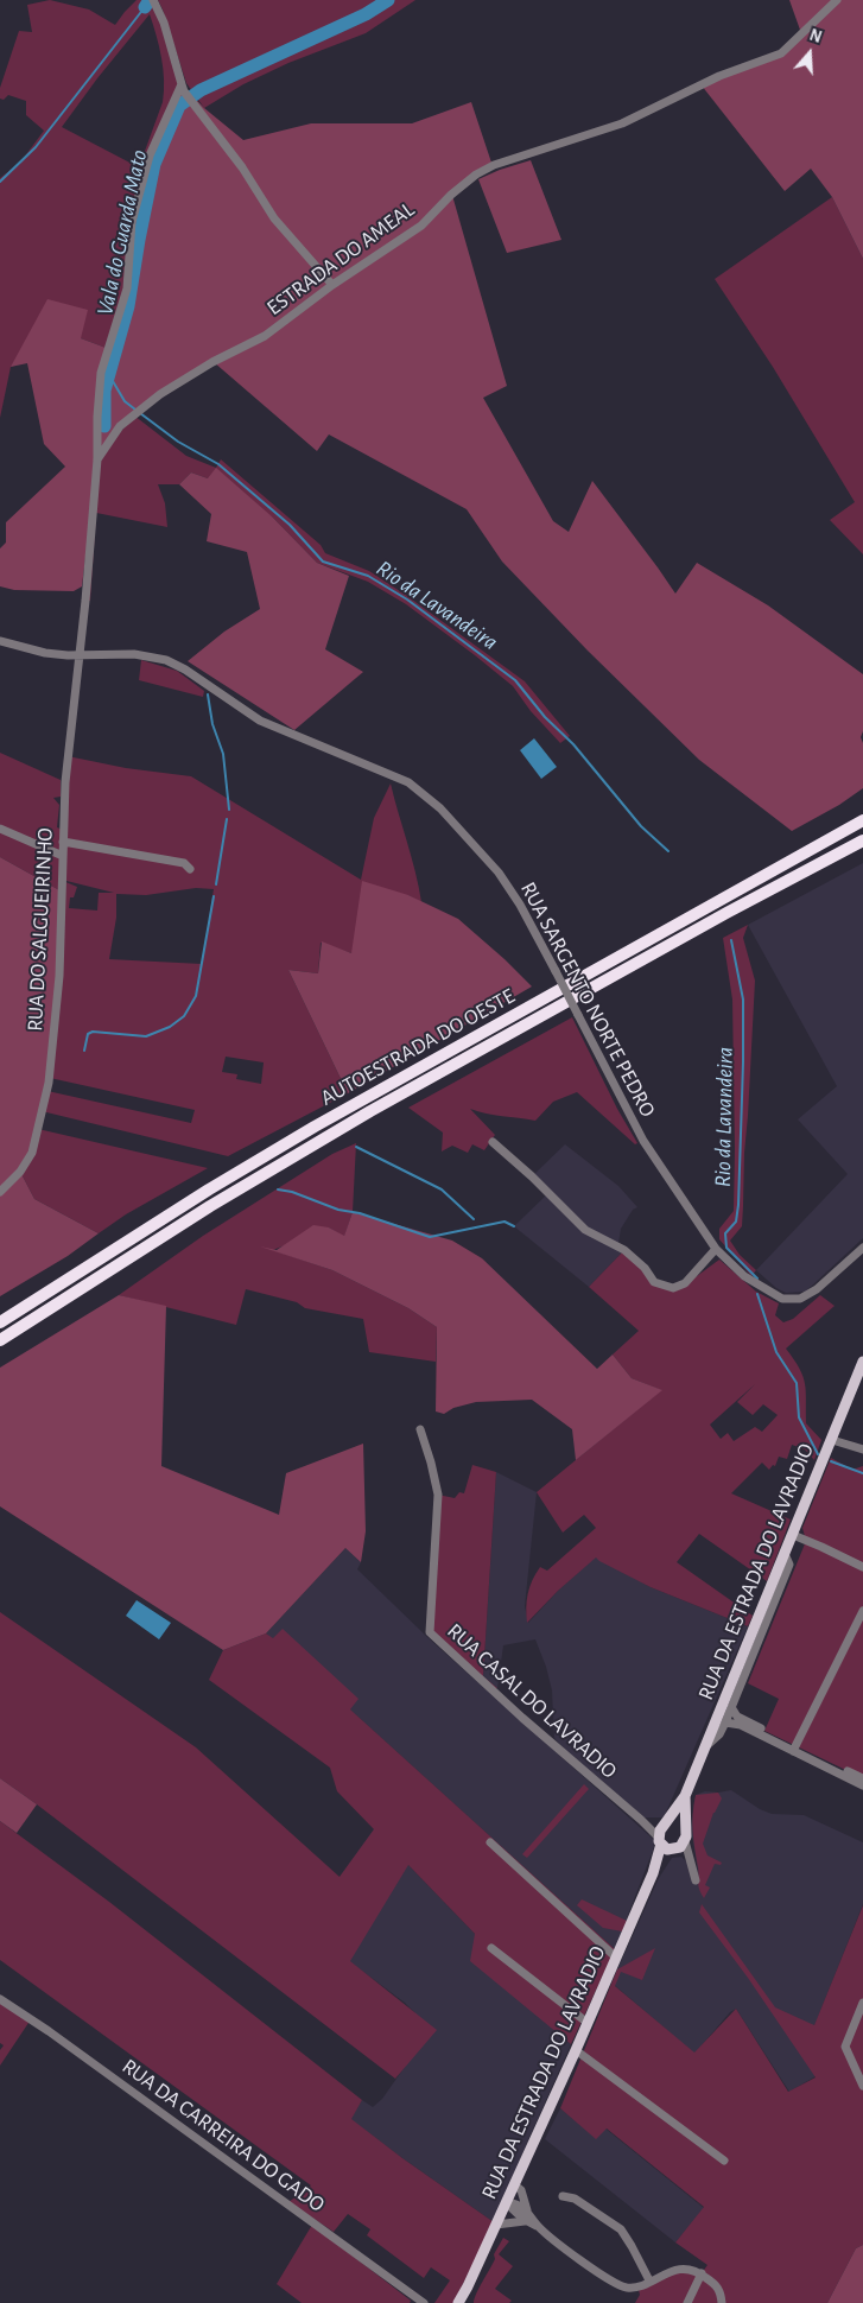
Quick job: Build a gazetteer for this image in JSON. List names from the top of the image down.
{
  "streets": {
    "highway": ["AUTOESTRADA DO OESTE"],
    "main road": ["RUA DA ESTRADA DO LAVRADIO"],
    "street": [
      "ESTRADA DO AMEAL",
      "RUA DO SALGUEIRINHO",
      "RUA SARGENTO NORTE PEDRO",
      "RUA CASAL DO LAVRADIO",
      "RUA DA CARREIRA DO GADO"
    ]
  },
  "crossings": [
    ["ESTRADA DO AMEAL", "RUA DO SALGUEIRINHO"],
    ["RUA DO SALGUEIRINHO", "RUA SARGENTO NORTE PEDRO"],
    ["RUA DA ESTRADA DO LAVRADIO", "RUA CASAL DO LAVRADIO"]
  ],
  "water": ["Vala do Guarda Mato", "Rio da Lavandeira"],
  "north": "top"
}
